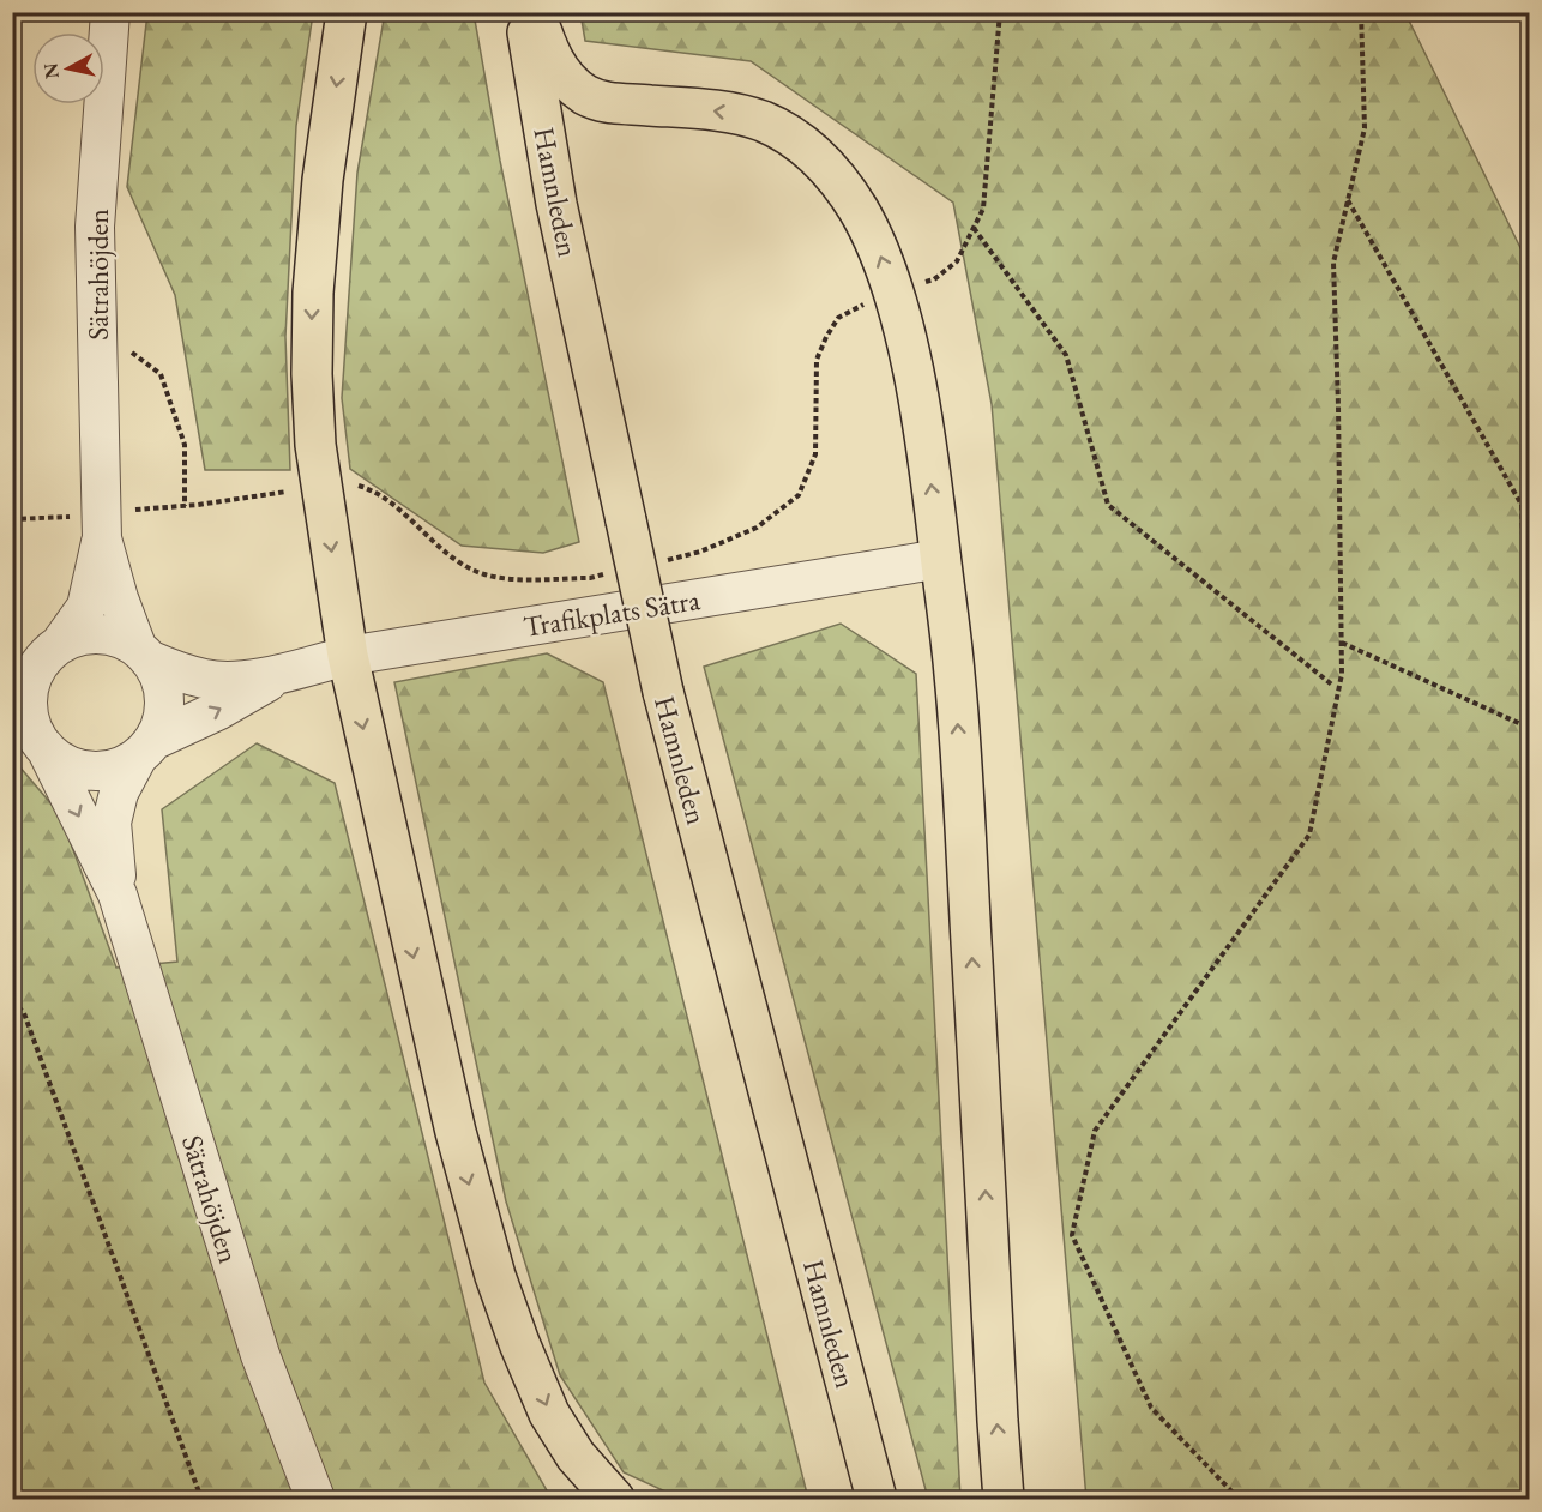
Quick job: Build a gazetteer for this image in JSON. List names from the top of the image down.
{
  "streets": {
    "main road": ["Hamnleden"],
    "street": ["Sätrahöjden", "Trafikplats Sätra"]
  },
  "crossings": [
    ["Sätrahöjden", "Trafikplats Sätra"]
  ],
  "north": "left"
}
